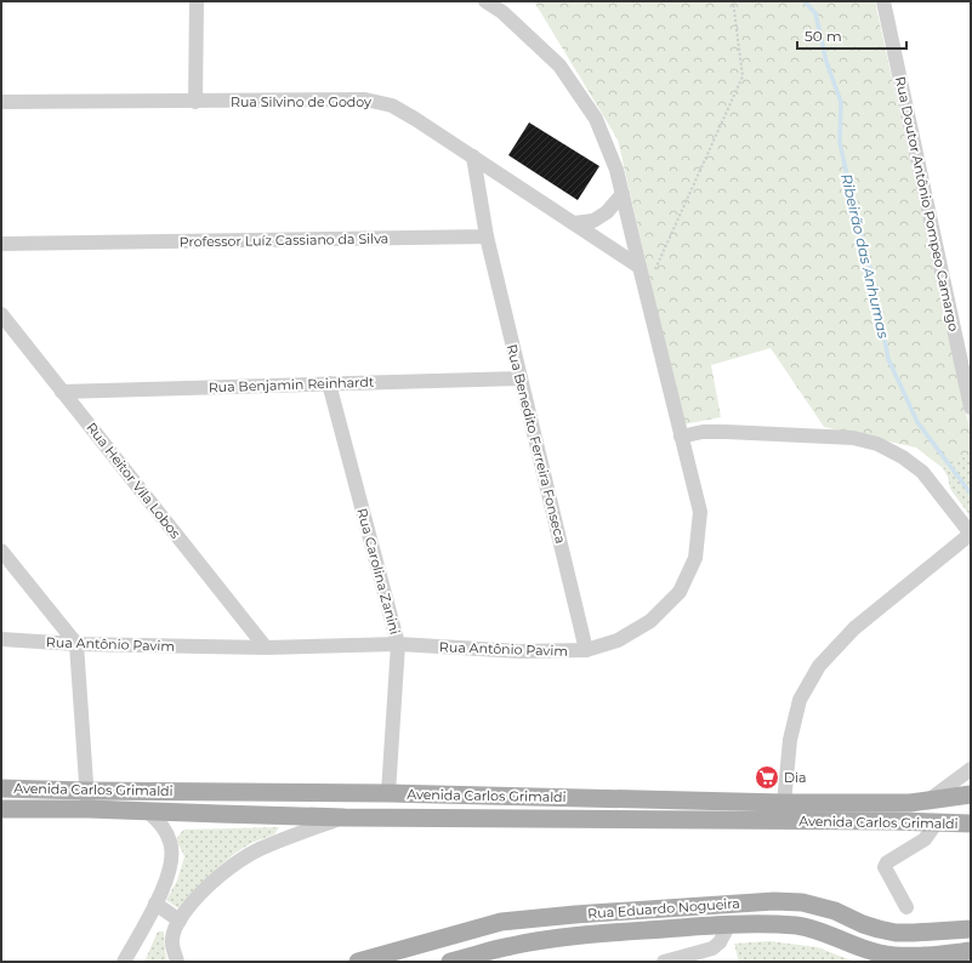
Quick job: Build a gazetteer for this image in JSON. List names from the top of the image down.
{
  "streets": {
    "main road": ["Avenida Carlos Grimaldi", "Rua Eduardo Nogueira"],
    "street": [
      "Rua Silvino de Godoy",
      "Rua Doutor Antônio Pompeo Camargo",
      "Professor Luíz Cassiano da Silva",
      "Rua Benjamin Reinhardt",
      "Rua Benedito Ferreira Fonseca",
      "Rua Heitor Vila Lobos",
      "Rua Carolina Zanini",
      "Rua Antônio Pavim"
    ]
  },
  "crossings": [
    ["Rua Silvino de Godoy", "Rua Antônio Pavim"],
    ["Professor Luíz Cassiano da Silva", "Rua Benedito Ferreira Fonseca"],
    ["Rua Benjamin Reinhardt", "Rua Benedito Ferreira Fonseca"],
    ["Rua Benjamin Reinhardt", "Rua Heitor Vila Lobos"],
    ["Rua Benjamin Reinhardt", "Rua Carolina Zanini"],
    ["Rua Benedito Ferreira Fonseca", "Rua Antônio Pavim"],
    ["Rua Heitor Vila Lobos", "Rua Antônio Pavim"],
    ["Rua Carolina Zanini", "Rua Antônio Pavim"],
    ["Rua Carolina Zanini", "Avenida Carlos Grimaldi"]
  ],
  "water": ["Ribeirão das Anhumas"],
  "places": {
    "supermarket": ["Dia"]
  },
  "scale_bar": "50 m"
}
